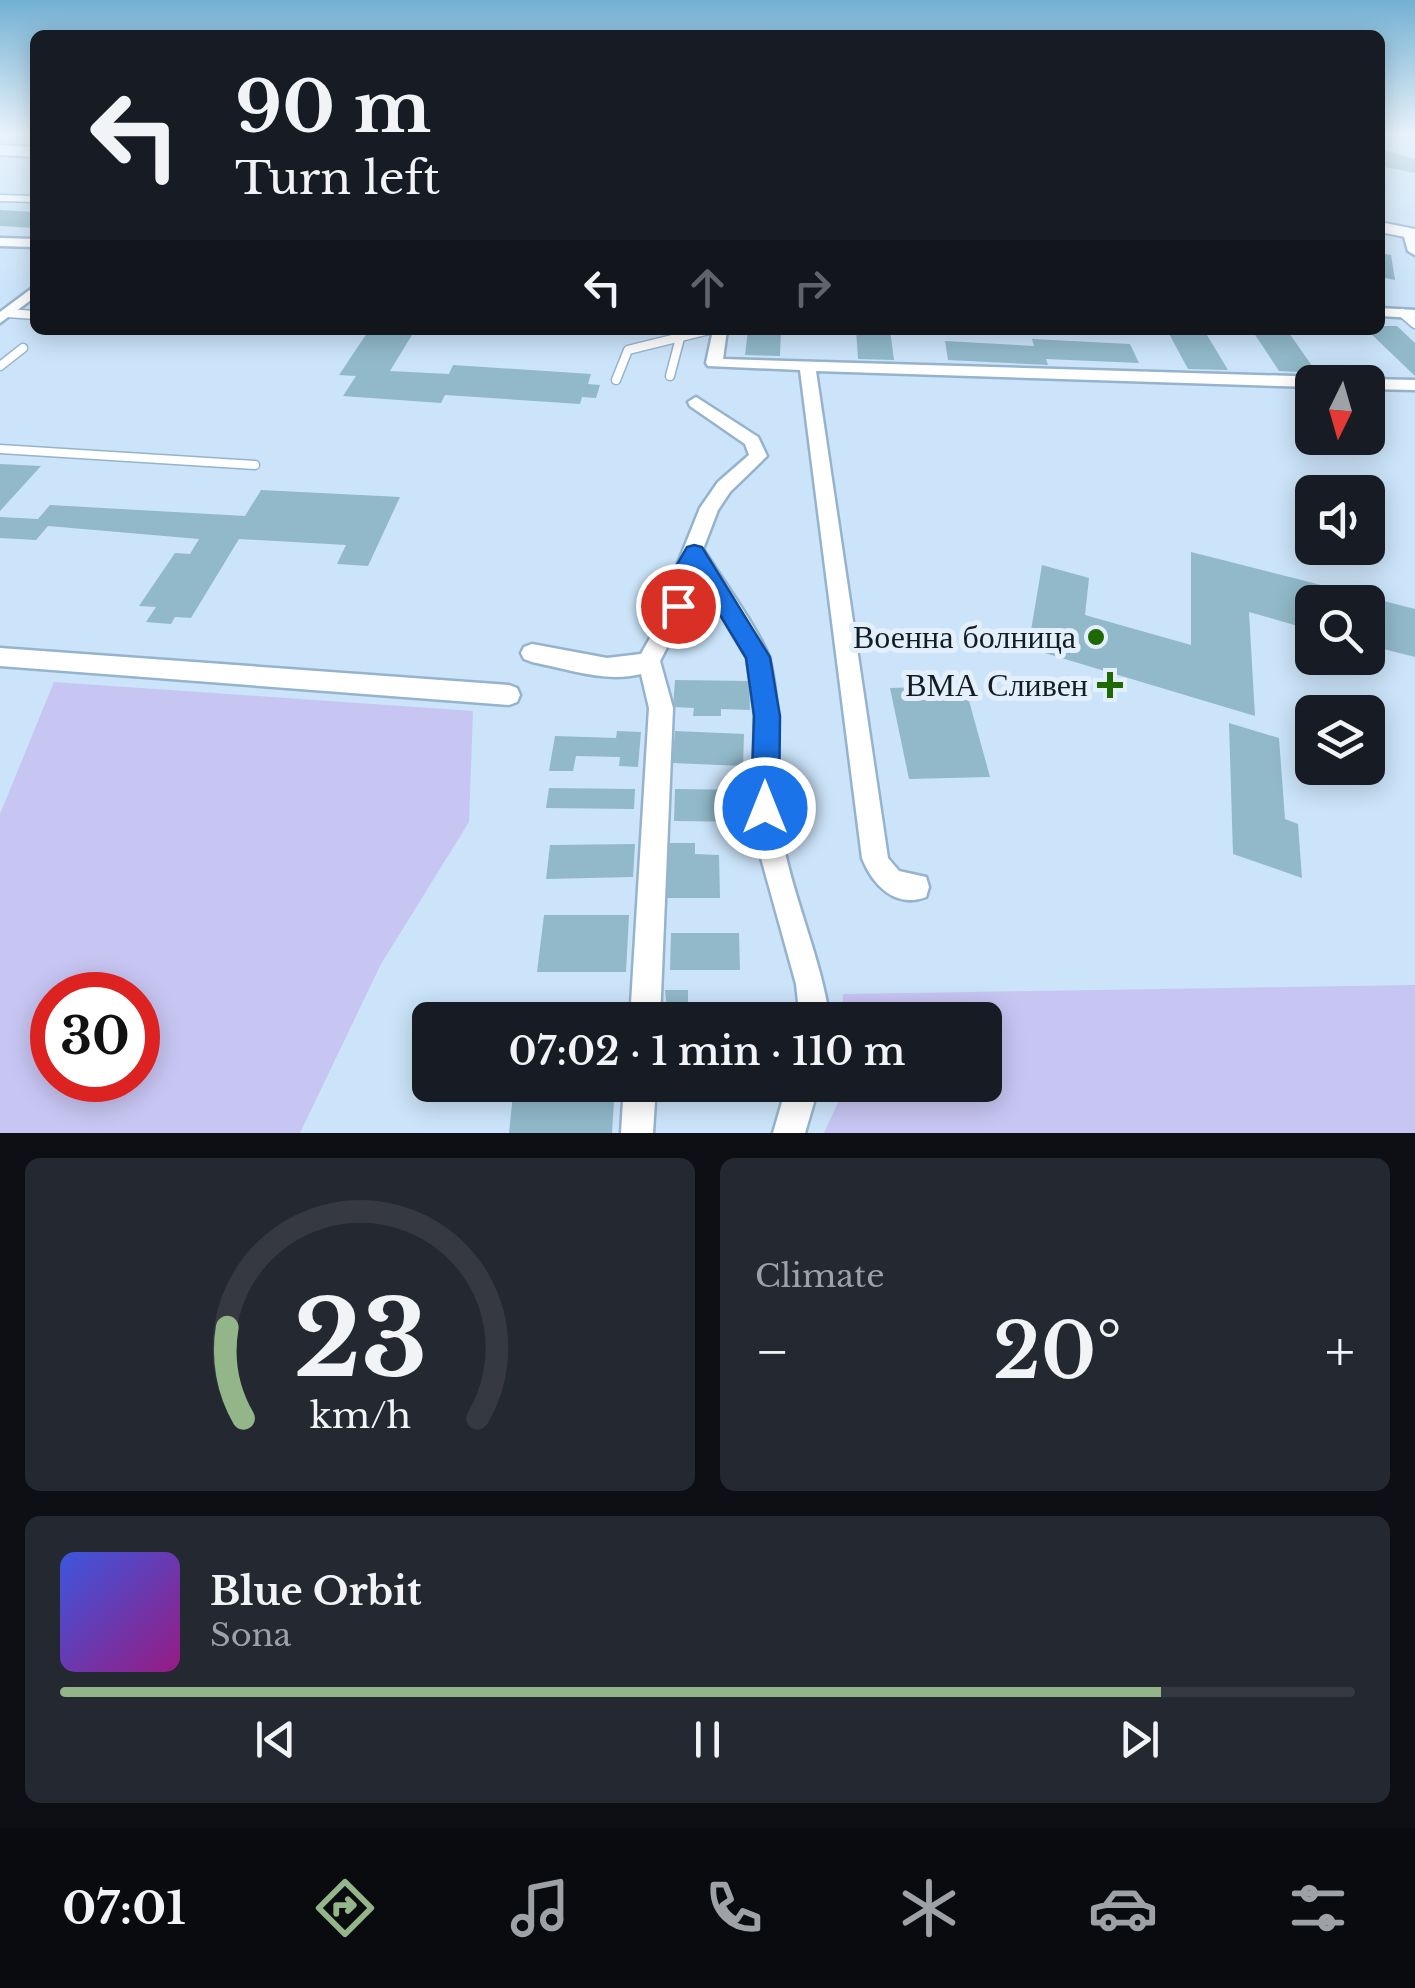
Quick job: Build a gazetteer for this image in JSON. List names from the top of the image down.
{
  "places": {
    "other": ["Военна болница"],
    "health": ["ВМА Сливен"]
  },
  "north": "bottom",
  "page": {
    "turn": ["90 m", "Turn left"],
    "limit": "30",
    "trip": "07:02 · 1 min · 110 m",
    "tile": "Climate",
    "heat": ["−", "20°", "+"],
    "song": ["Blue Orbit", "Sona"],
    "tabs": "07:01",
    "gauge": ["23", "km/h"]
  }
}
